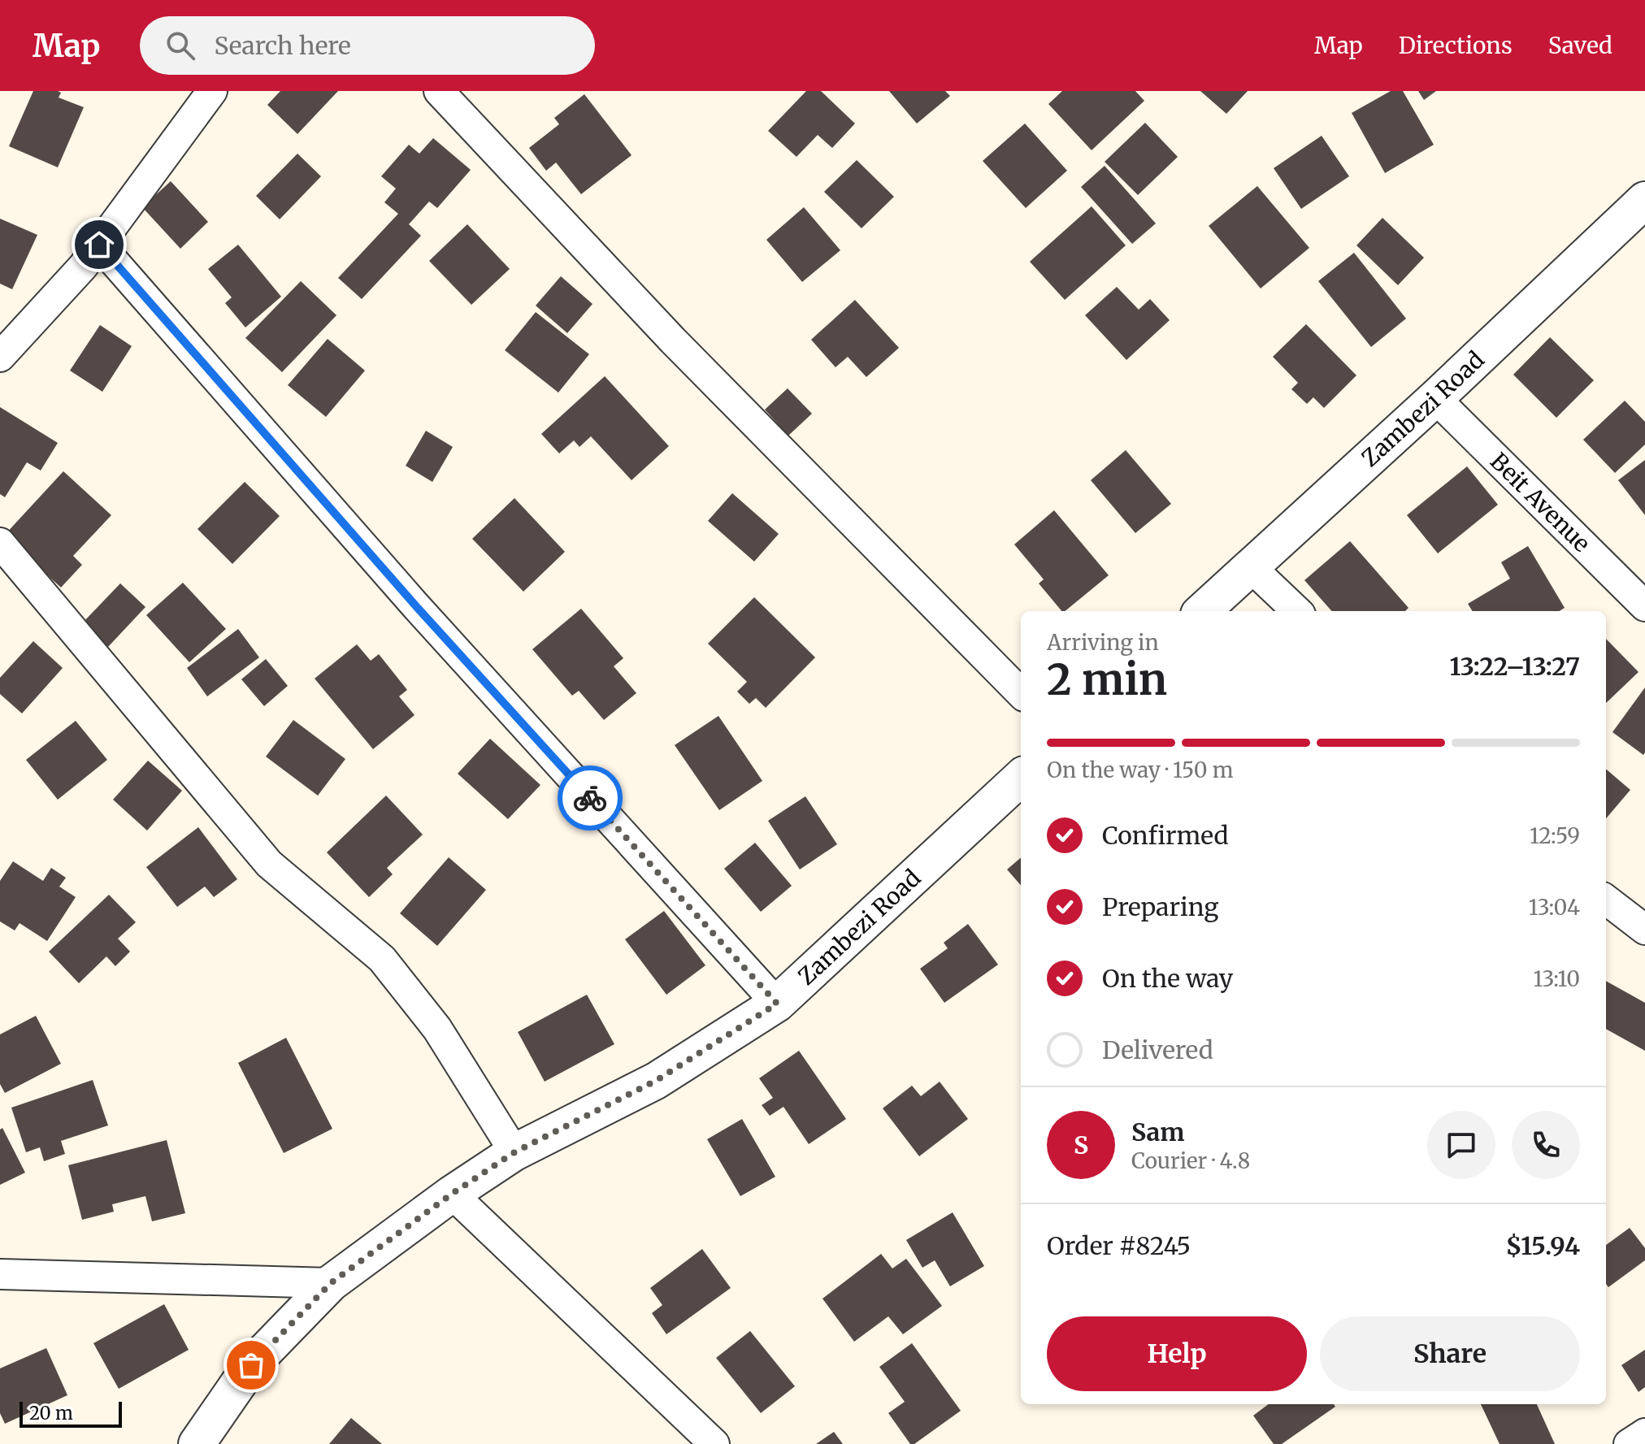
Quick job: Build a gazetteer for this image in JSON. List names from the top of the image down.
{
  "streets": {
    "street": ["Zambezi Road", "Beit Avenue"]
  },
  "crossings": [
    ["Zambezi Road", "Beit Avenue"]
  ],
  "scale_bar": "20 m",
  "page": {
    "header": "Map",
    "search": "Search here",
    "nav": ["Map", "Directions", "Saved"],
    "heading": ["2 min", "Arriving in", "13:22–13:27"],
    "panel": [
      "Sam",
      "Courier · 4.8",
      "Order #8245",
      "$15.94"
    ],
    "bar": "On the way · 150 m",
    "list": [
      ["Confirmed", "12:59"],
      ["Preparing", "13:04"],
      ["On the way", "13:10"],
      "Delivered"
    ],
    "round": "S",
    "buttons": ["Help", "Share"],
    "scale": "20 m"
  }
}
